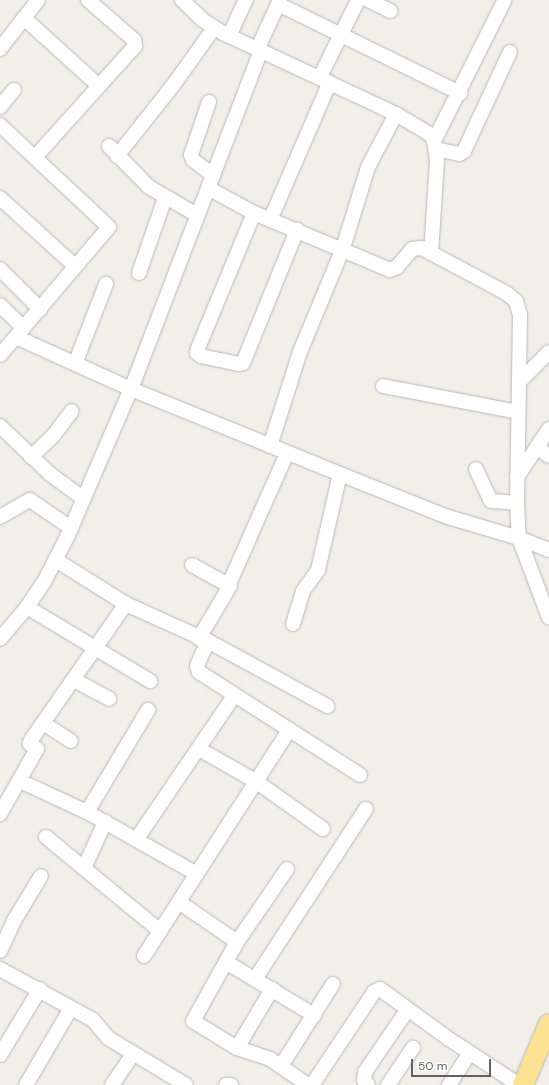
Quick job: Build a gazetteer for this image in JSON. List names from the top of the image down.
{
  "scale_bar": "50 m"
}
